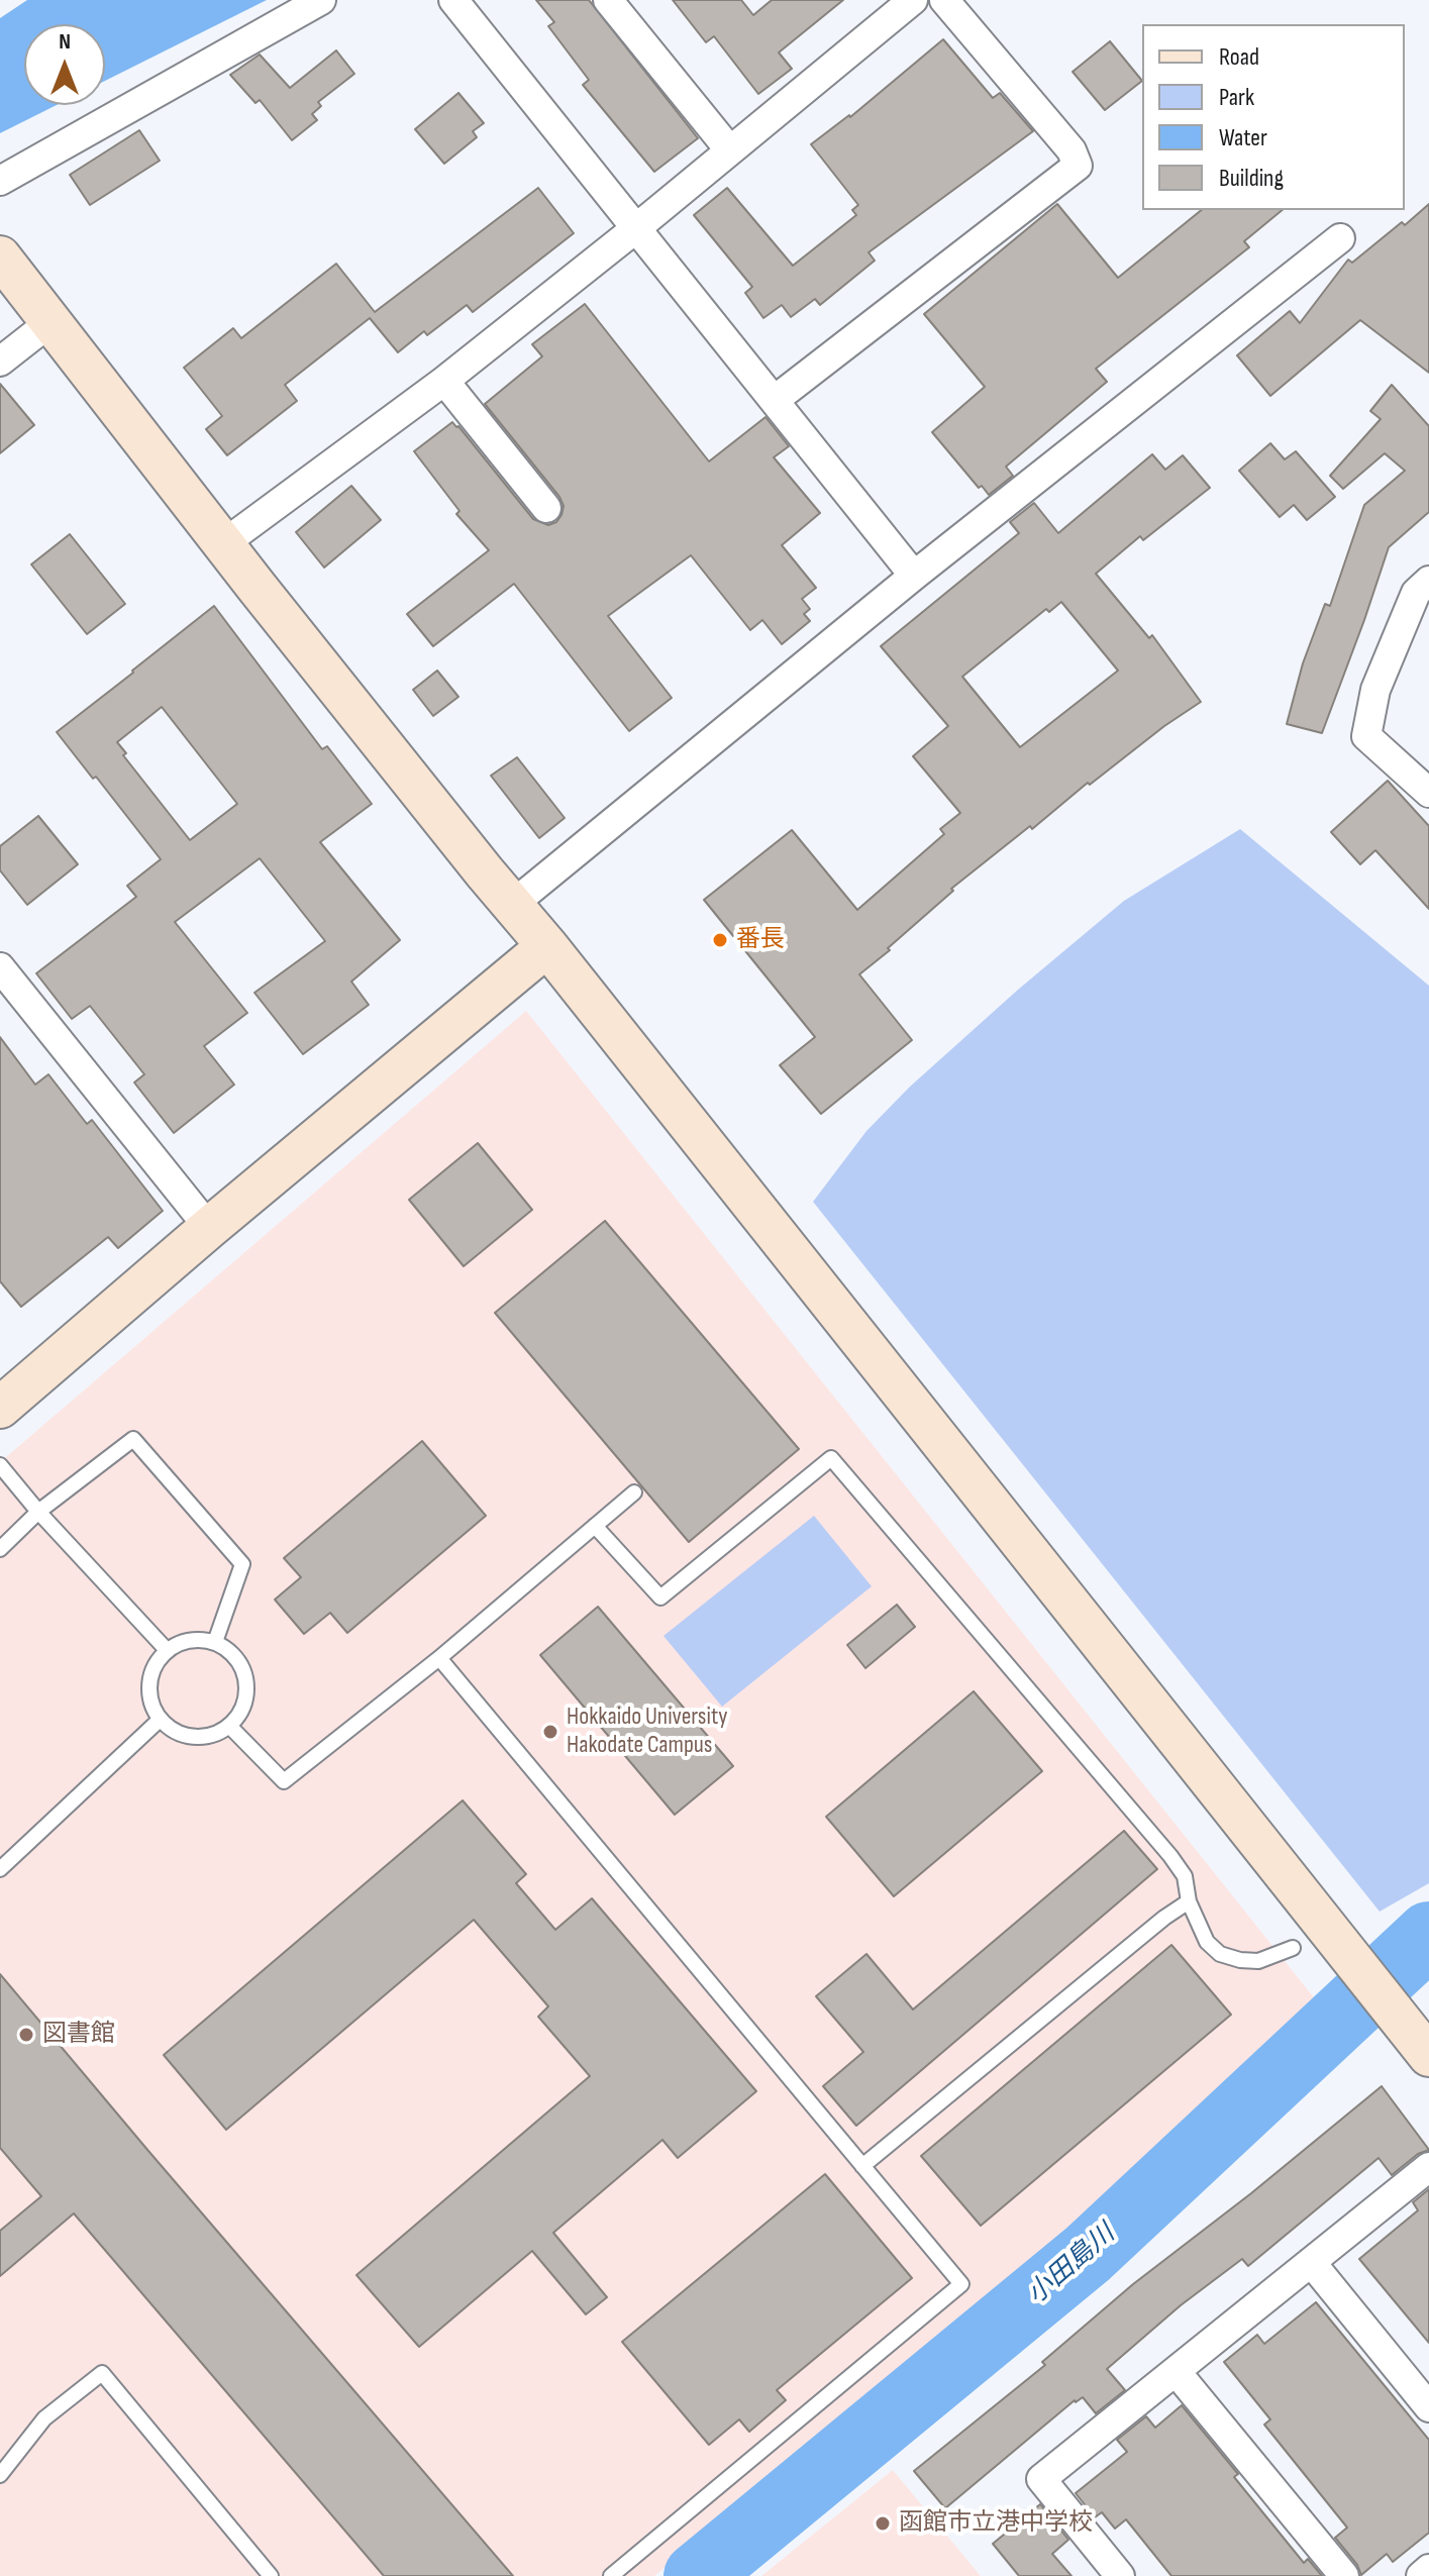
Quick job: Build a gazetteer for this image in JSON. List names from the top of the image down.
{
  "water": ["小田島川"],
  "places": [
    "番長",
    "Hokkaido University Hakodate Campus",
    "図書館",
    "函館市立港中学校"
  ],
  "legend": [
    "Road",
    "Park",
    "Water",
    "Building"
  ],
  "north": "top"
}
